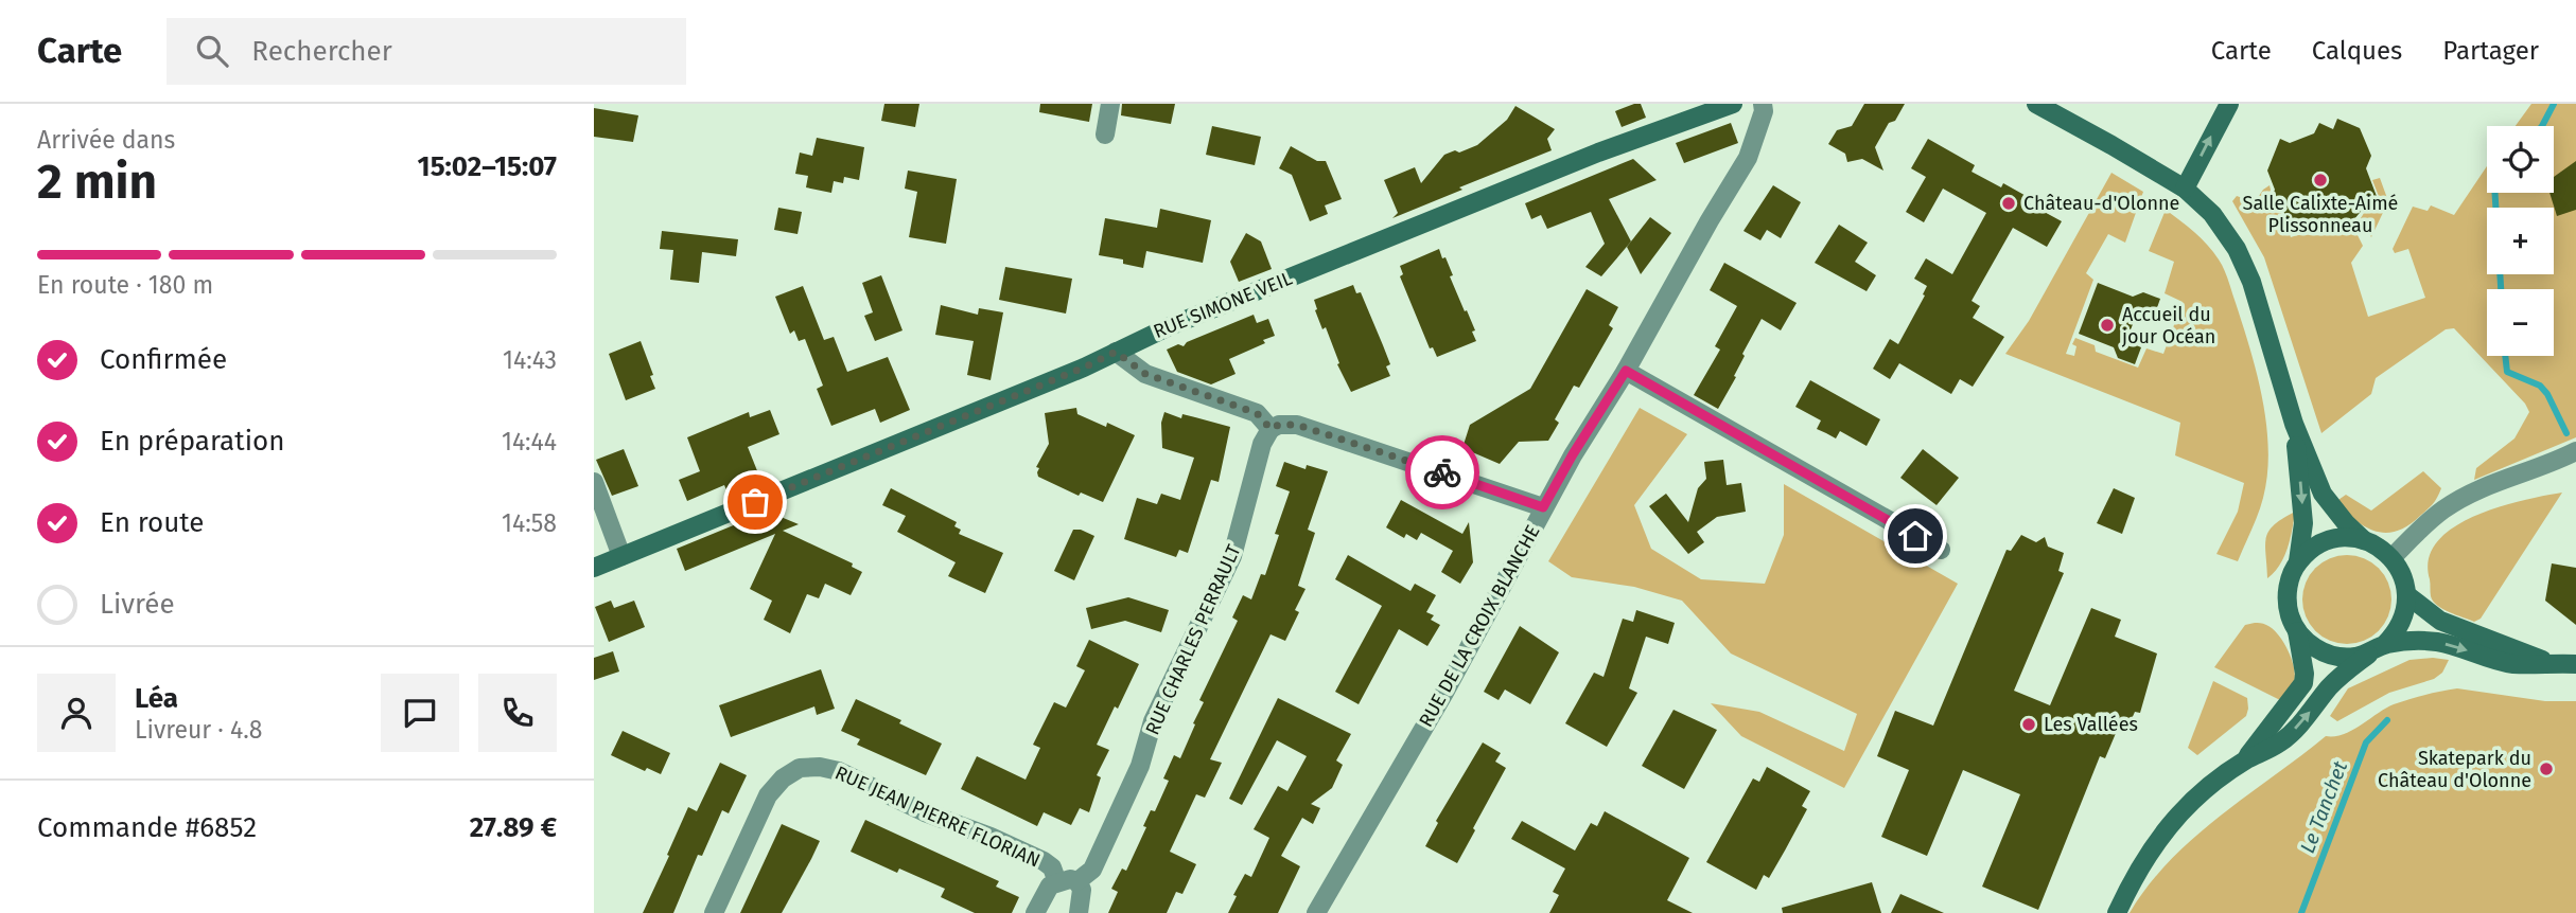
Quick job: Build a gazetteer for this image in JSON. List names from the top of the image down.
{
  "streets": {
    "main road": ["RUE SIMONE VEIL"],
    "street": ["RUE DE LA CROIX BLANCHE", "RUE CHARLES PERRAULT", "RUE JEAN PIERRE FLORIAN"]
  },
  "water": ["Le Tanchet"],
  "places": [
    "Salle Calixte-Aimé Plissonneau",
    "Château-d'Olonne",
    "Accueil du jour Océan",
    "Les Vallées",
    "Skatepark du Château d'Olonne"
  ],
  "page": {
    "header": "Carte",
    "search": "Rechercher",
    "nav": ["Carte", "Calques", "Partager"],
    "heading": ["2 min", "Arrivée dans", "15:02–15:07"],
    "panel": [
      "Léa",
      "Livreur · 4.8",
      "Commande #6852",
      "27.89 €"
    ],
    "map_buttons": ["+", "−"],
    "bar": "En route · 180 m",
    "list": [
      ["Confirmée", "14:43"],
      ["En préparation", "14:44"],
      ["En route", "14:58"],
      "Livrée"
    ]
  }
}
